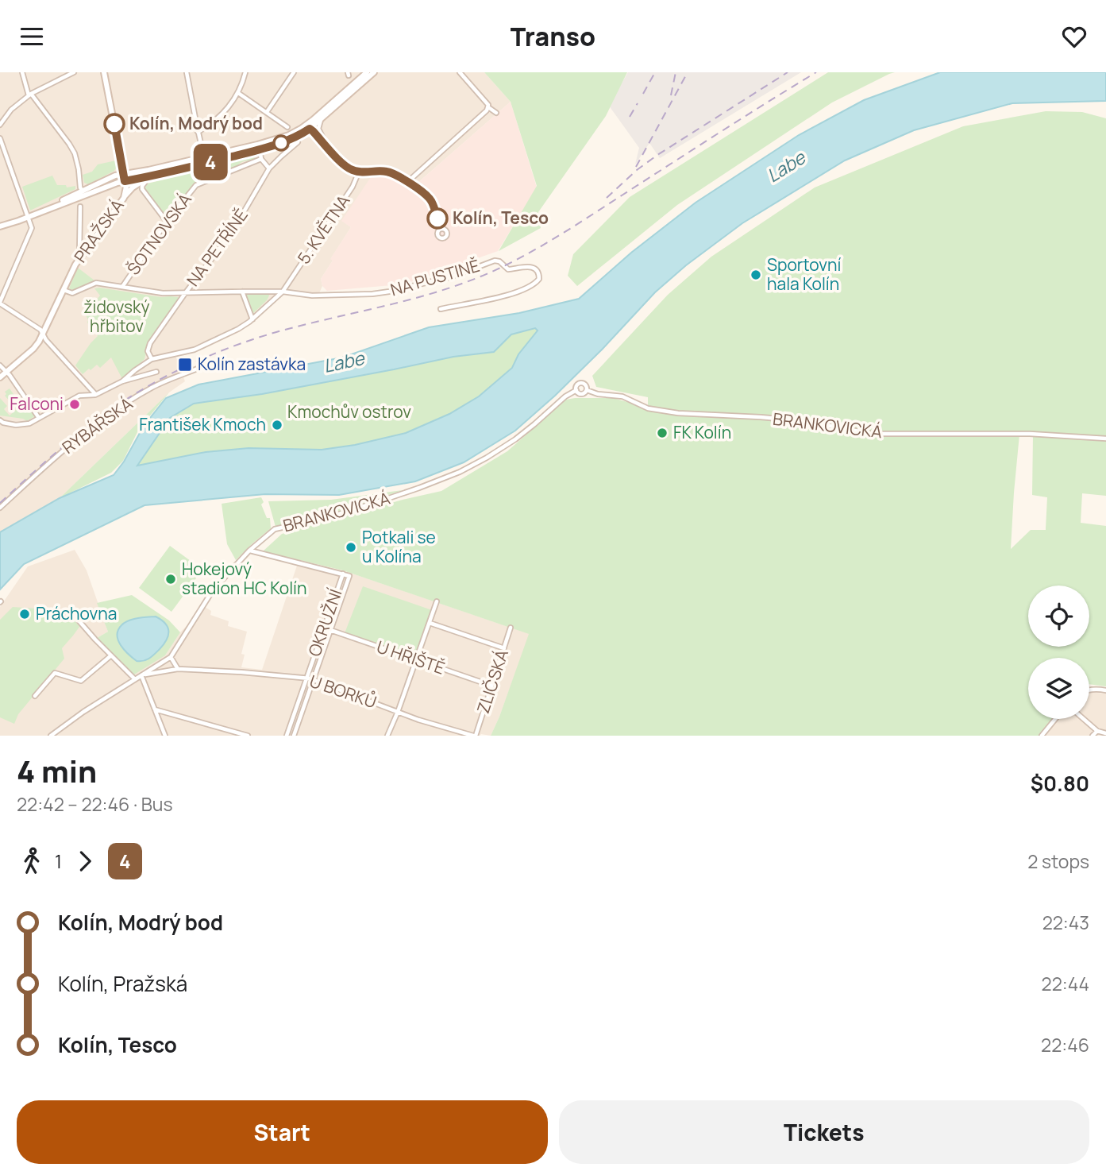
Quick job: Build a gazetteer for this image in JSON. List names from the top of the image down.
{
  "streets": {
    "street": [
      "5. KVĚTNA",
      "PRAŽSKÁ",
      "ŠOTNOVSKÁ",
      "NA PETŘÍNĚ",
      "NA PUSTINĚ",
      "RYBÁŘSKÁ",
      "BRANKOVICKÁ",
      "OKRUŽNÍ",
      "U HŘIŠTĚ",
      "ZLIČSKÁ",
      "U BORKŮ"
    ]
  },
  "crossings": [
    ["5. KVĚTNA", "NA PETŘÍNĚ"],
    ["5. KVĚTNA", "NA PUSTINĚ"],
    ["BRANKOVICKÁ", "U BORKŮ"],
    ["OKRUŽNÍ", "U HŘIŠTĚ"],
    ["OKRUŽNÍ", "U BORKŮ"],
    ["U HŘIŠTĚ", "ZLIČSKÁ"],
    ["ZLIČSKÁ", "U BORKŮ"]
  ],
  "water": ["Labe"],
  "parks": ["židovský hřbitov", "Kmochův ostrov"],
  "places": {
    "other": [
      "Kolín, Modrý bod",
      "Kolín, Tesco",
      "Sportovní hala Kolín",
      "Falconi",
      "František Kmoch",
      "FK Kolín",
      "Potkali se u Kolína",
      "Hokejový stadion HC Kolín",
      "Práchovna"
    ],
    "transit": ["Kolín zastávka"]
  },
  "lines": ["bus line 4"],
  "page": {
    "header": "Transo",
    "on_map": "4",
    "heading": ["4 min", "22:42 – 22:46 · Bus", "$0.80"],
    "legs": ["1", "4", "2 stops"],
    "list": [
      {
        "name": "Kolín, Modrý bod",
        "value": "22:43"
      },
      {
        "name": "Kolín, Pražská",
        "value": "22:44"
      },
      {
        "name": "Kolín, Tesco",
        "value": "22:46"
      }
    ],
    "buttons": ["Start", "Tickets"]
  }
}
